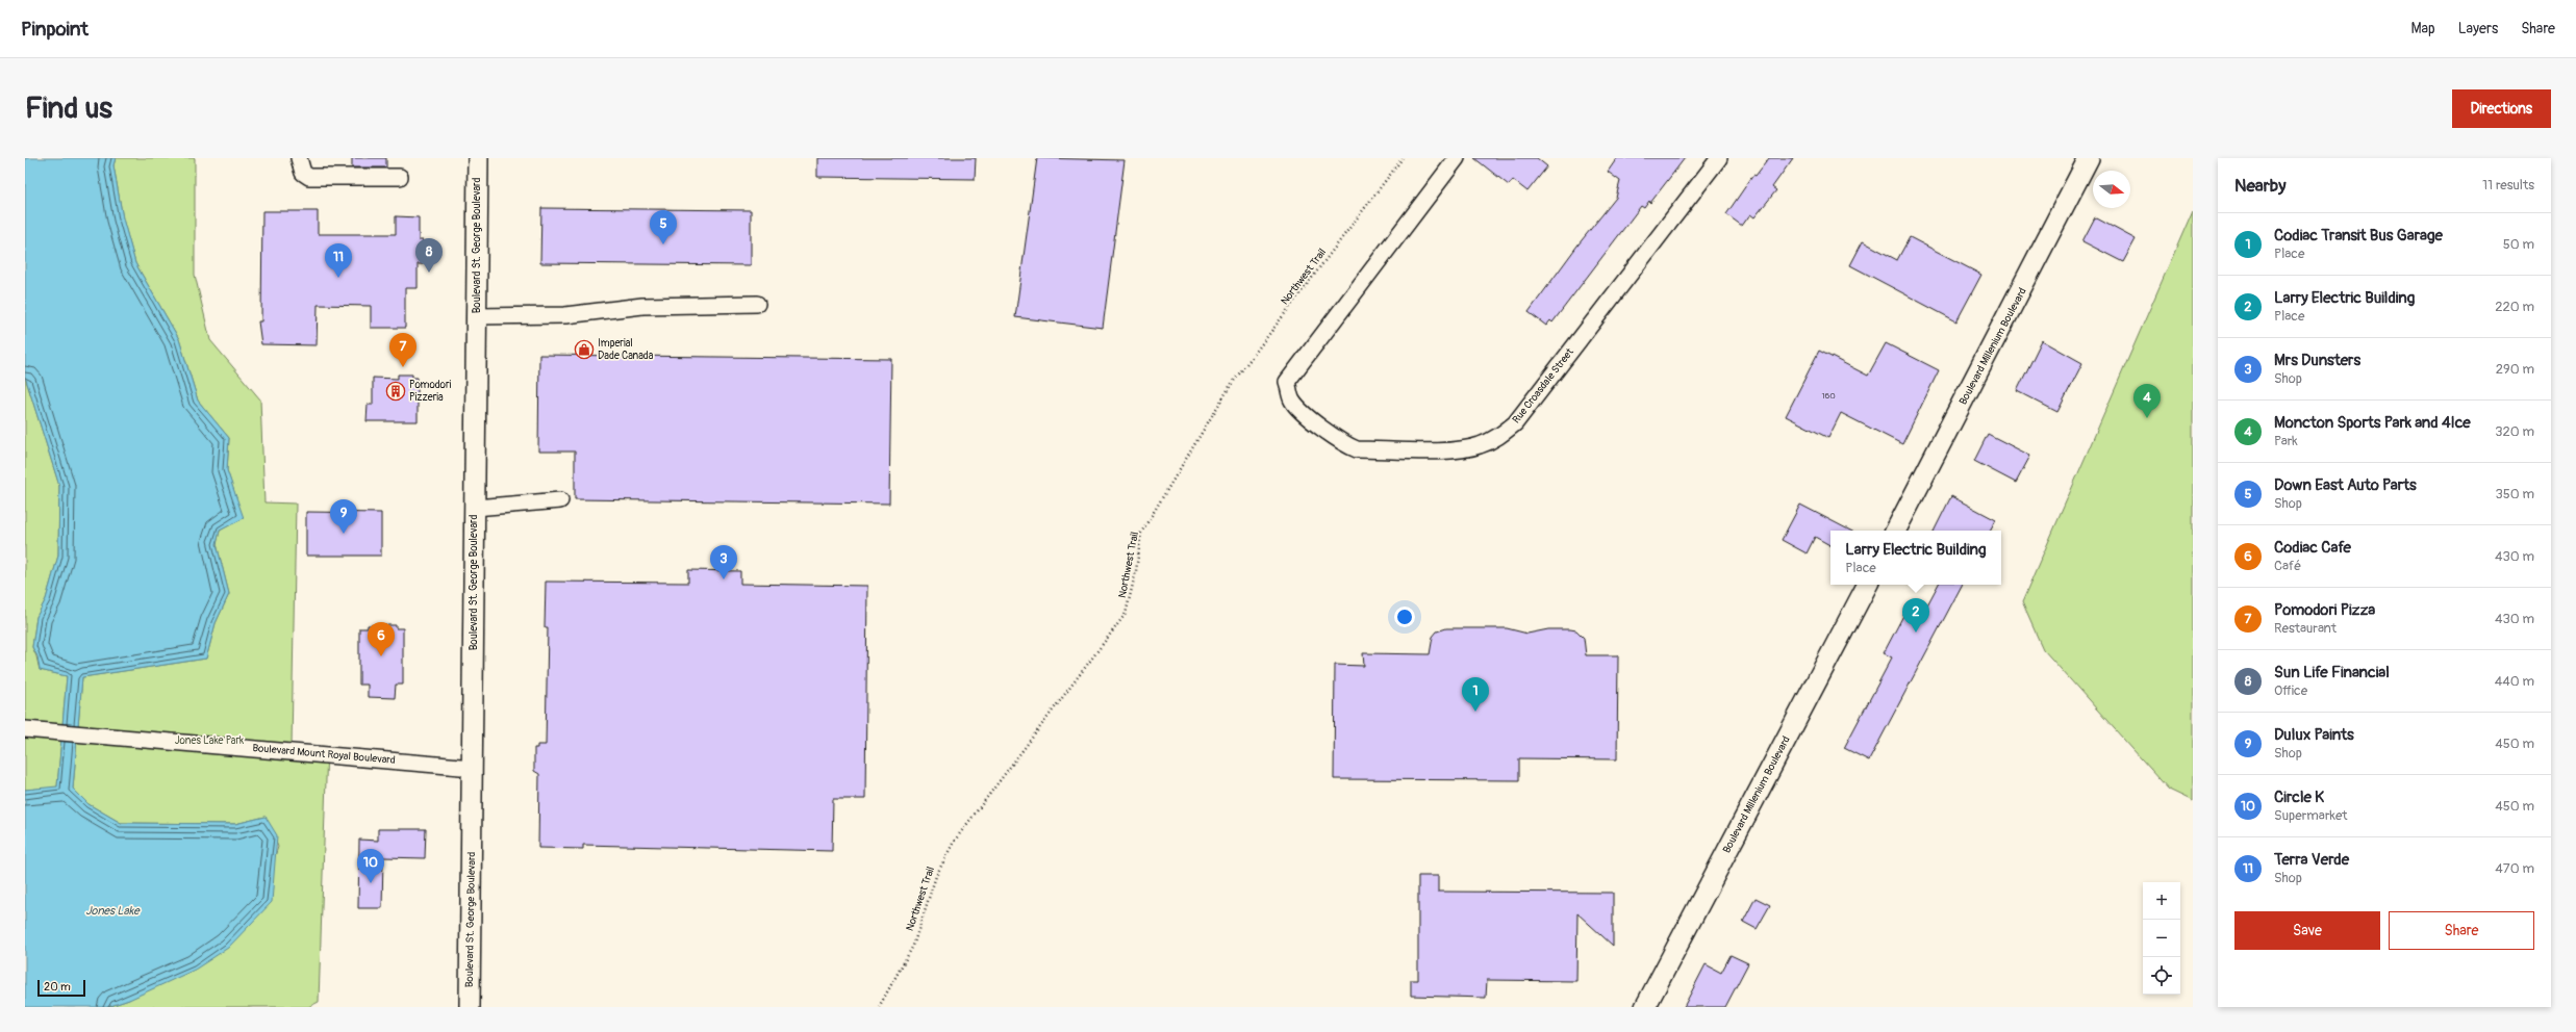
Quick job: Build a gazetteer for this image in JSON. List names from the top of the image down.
{
  "streets": {
    "main road": ["Boulevard St. George Boulevard", "Boulevard Millenium Boulevard"],
    "street": ["Rue Croasdale Street", "Boulevard Mount Royal Boulevard"],
    "path": ["Northwest Trail"]
  },
  "crossings": [
    ["Boulevard St. George Boulevard", "Boulevard Mount Royal Boulevard"]
  ],
  "water": ["Jones Lake"],
  "parks": ["Jones Lake Park"],
  "places": {
    "shop": ["Imperial Dade Canada"],
    "building": ["Pomodori Pizzeria"]
  },
  "house_numbers": ["160"],
  "scale_bar": "20 m",
  "north": "right",
  "page": {
    "header": "Pinpoint",
    "nav": ["Map", "Layers", "Share"],
    "buttons": [
      "Directions",
      ["Save", "Share"]
    ],
    "title": "Find us",
    "heading": ["Nearby", "11 results"],
    "pins": [
      "5",
      "8",
      "11",
      "7",
      "4",
      "9",
      "3",
      "2",
      "6",
      "1",
      "10"
    ],
    "list": [
      {
        "mark": "1",
        "name": "Codiac Transit Bus Garage",
        "note": "Place",
        "value": "50 m"
      },
      {
        "mark": "2",
        "name": "Larry Electric Building",
        "note": "Place",
        "value": "220 m"
      },
      {
        "mark": "3",
        "name": "Mrs Dunsters",
        "note": "Shop",
        "value": "290 m"
      },
      {
        "mark": "4",
        "name": "Moncton Sports Park and 4Ice",
        "note": "Park",
        "value": "320 m"
      },
      {
        "mark": "5",
        "name": "Down East Auto Parts",
        "note": "Shop",
        "value": "350 m"
      },
      {
        "mark": "6",
        "name": "Codiac Cafe",
        "note": "Café",
        "value": "430 m"
      },
      {
        "mark": "7",
        "name": "Pomodori Pizza",
        "note": "Restaurant",
        "value": "430 m"
      },
      {
        "mark": "8",
        "name": "Sun Life Financial",
        "note": "Office",
        "value": "440 m"
      },
      {
        "mark": "9",
        "name": "Dulux Paints",
        "note": "Shop",
        "value": "450 m"
      },
      {
        "mark": "10",
        "name": "Circle K",
        "note": "Supermarket",
        "value": "450 m"
      },
      {
        "mark": "11",
        "name": "Terra Verde",
        "note": "Shop",
        "value": "470 m"
      }
    ],
    "popup": ["Larry Electric Building", "Place"],
    "map_buttons": ["+", "−"],
    "scale": "20 m"
  }
}
